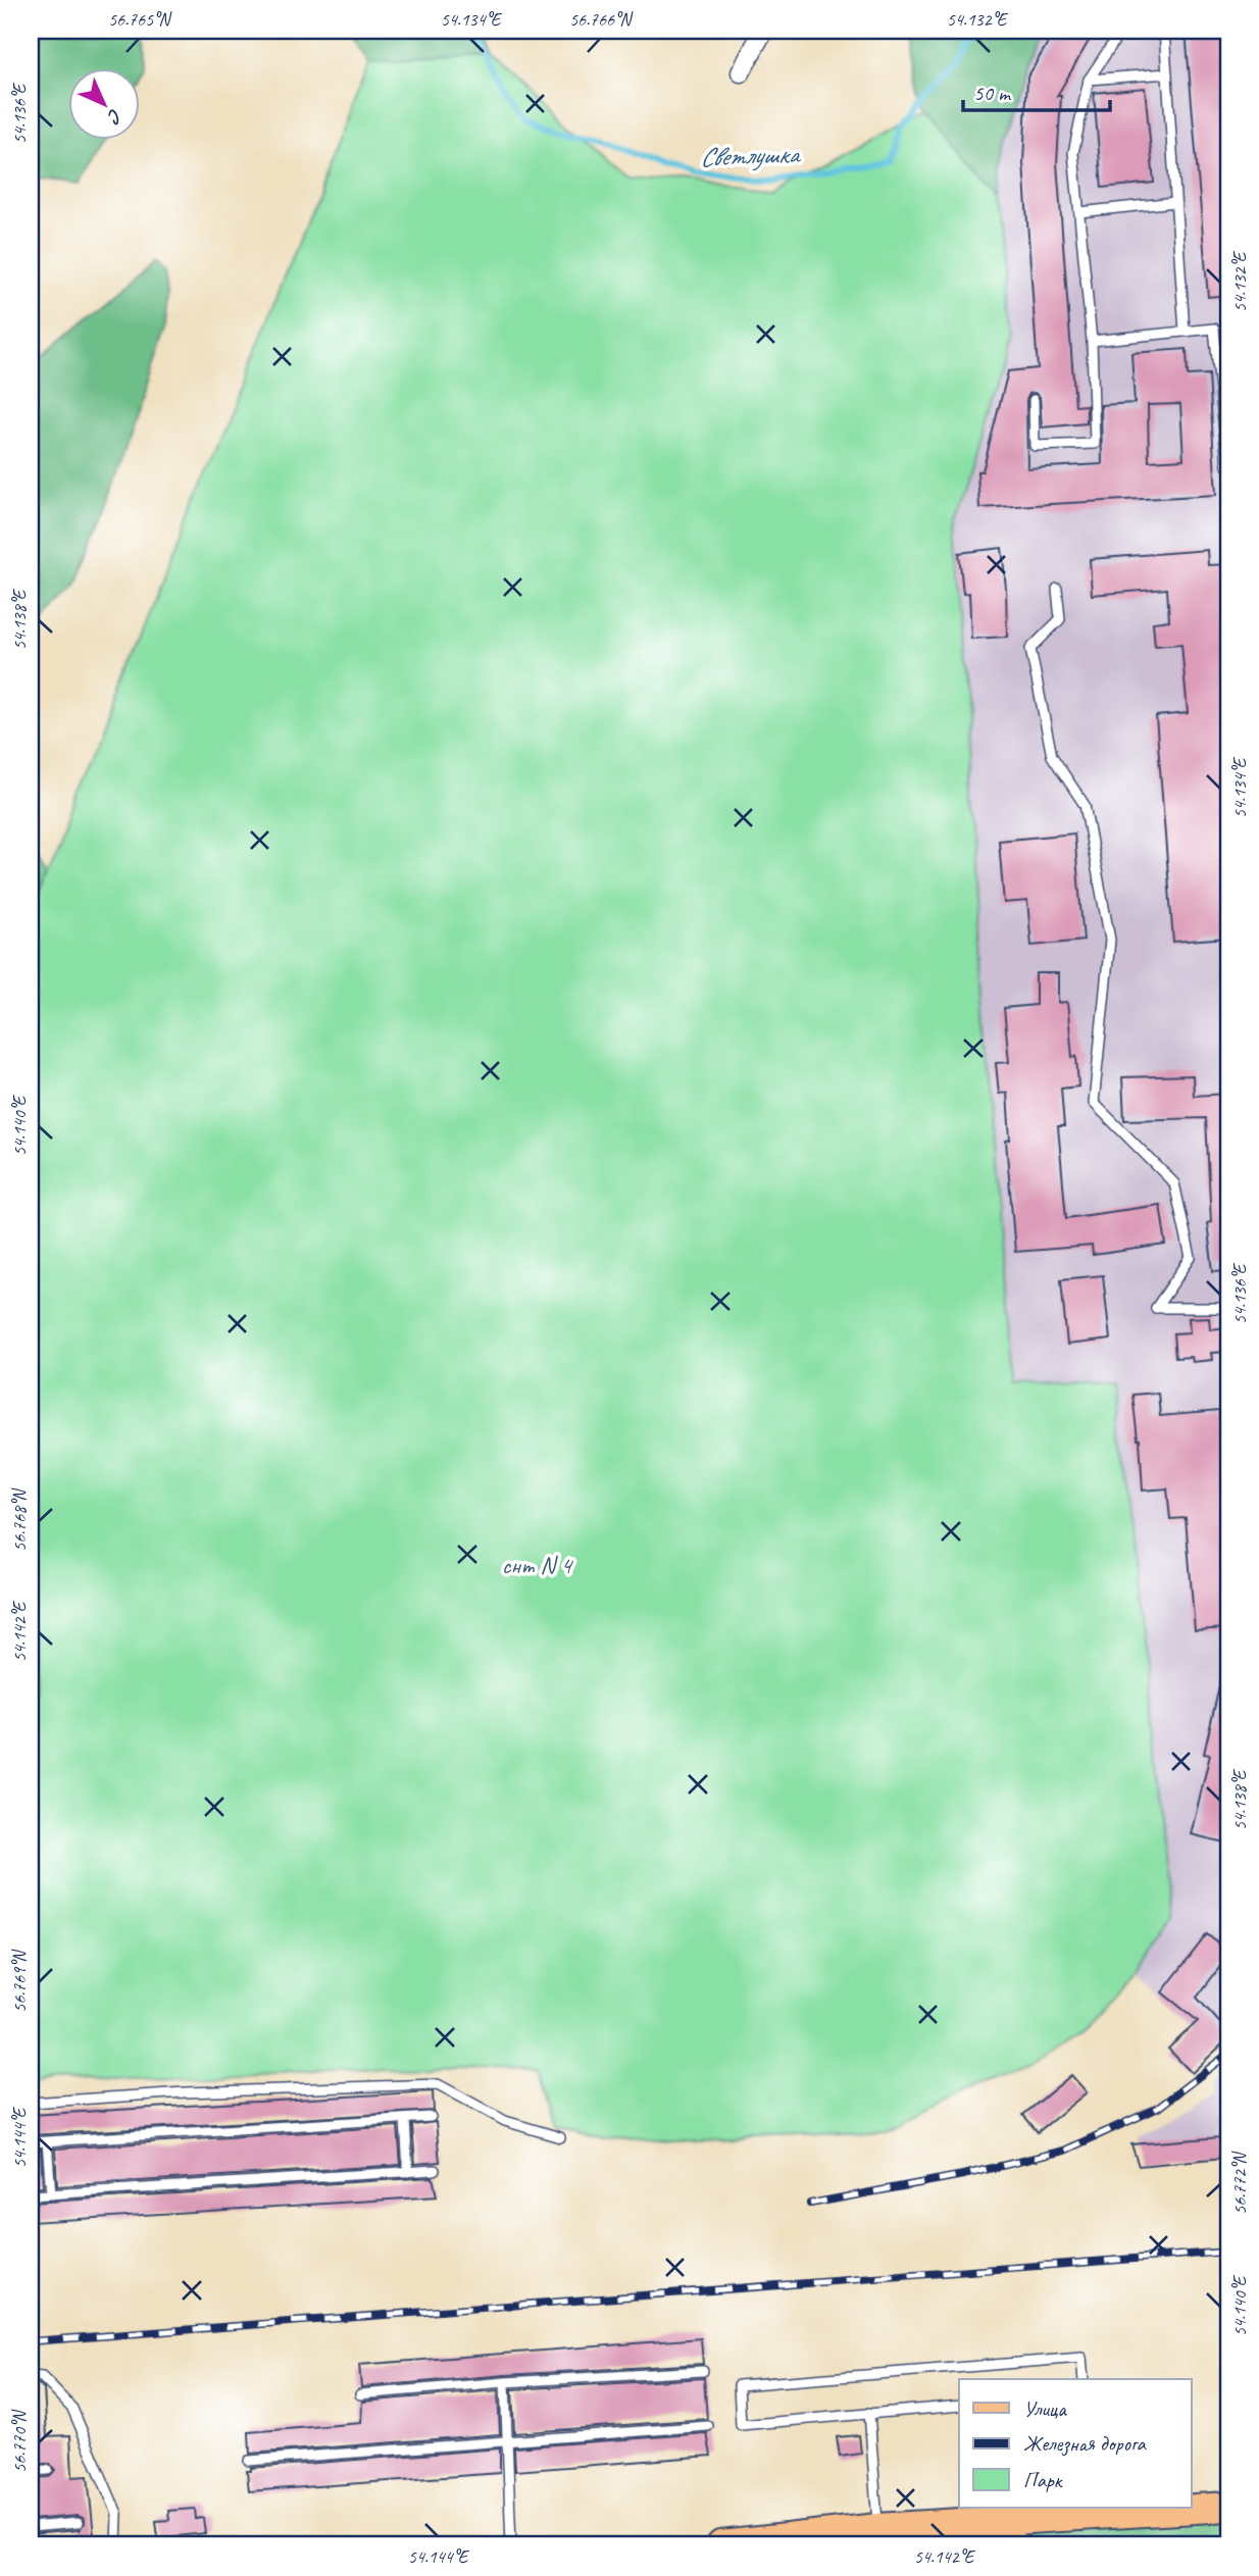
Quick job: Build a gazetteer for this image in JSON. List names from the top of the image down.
{
  "water": ["Светлушка"],
  "parks": ["снт N 4"],
  "legend": ["Улица", "Железная дорога", "Парк"],
  "scale_bar": "50 m",
  "north": "bottom right",
  "coordinates": [
    "56.765°N",
    "54.134°E",
    "56.766°N",
    "54.132°E",
    "54.136°E",
    "54.138°E",
    "54.140°E",
    "56.768°N",
    "54.142°E",
    "56.769°N",
    "54.144°E",
    "56.772°N",
    "56.770°N"
  ]
}
